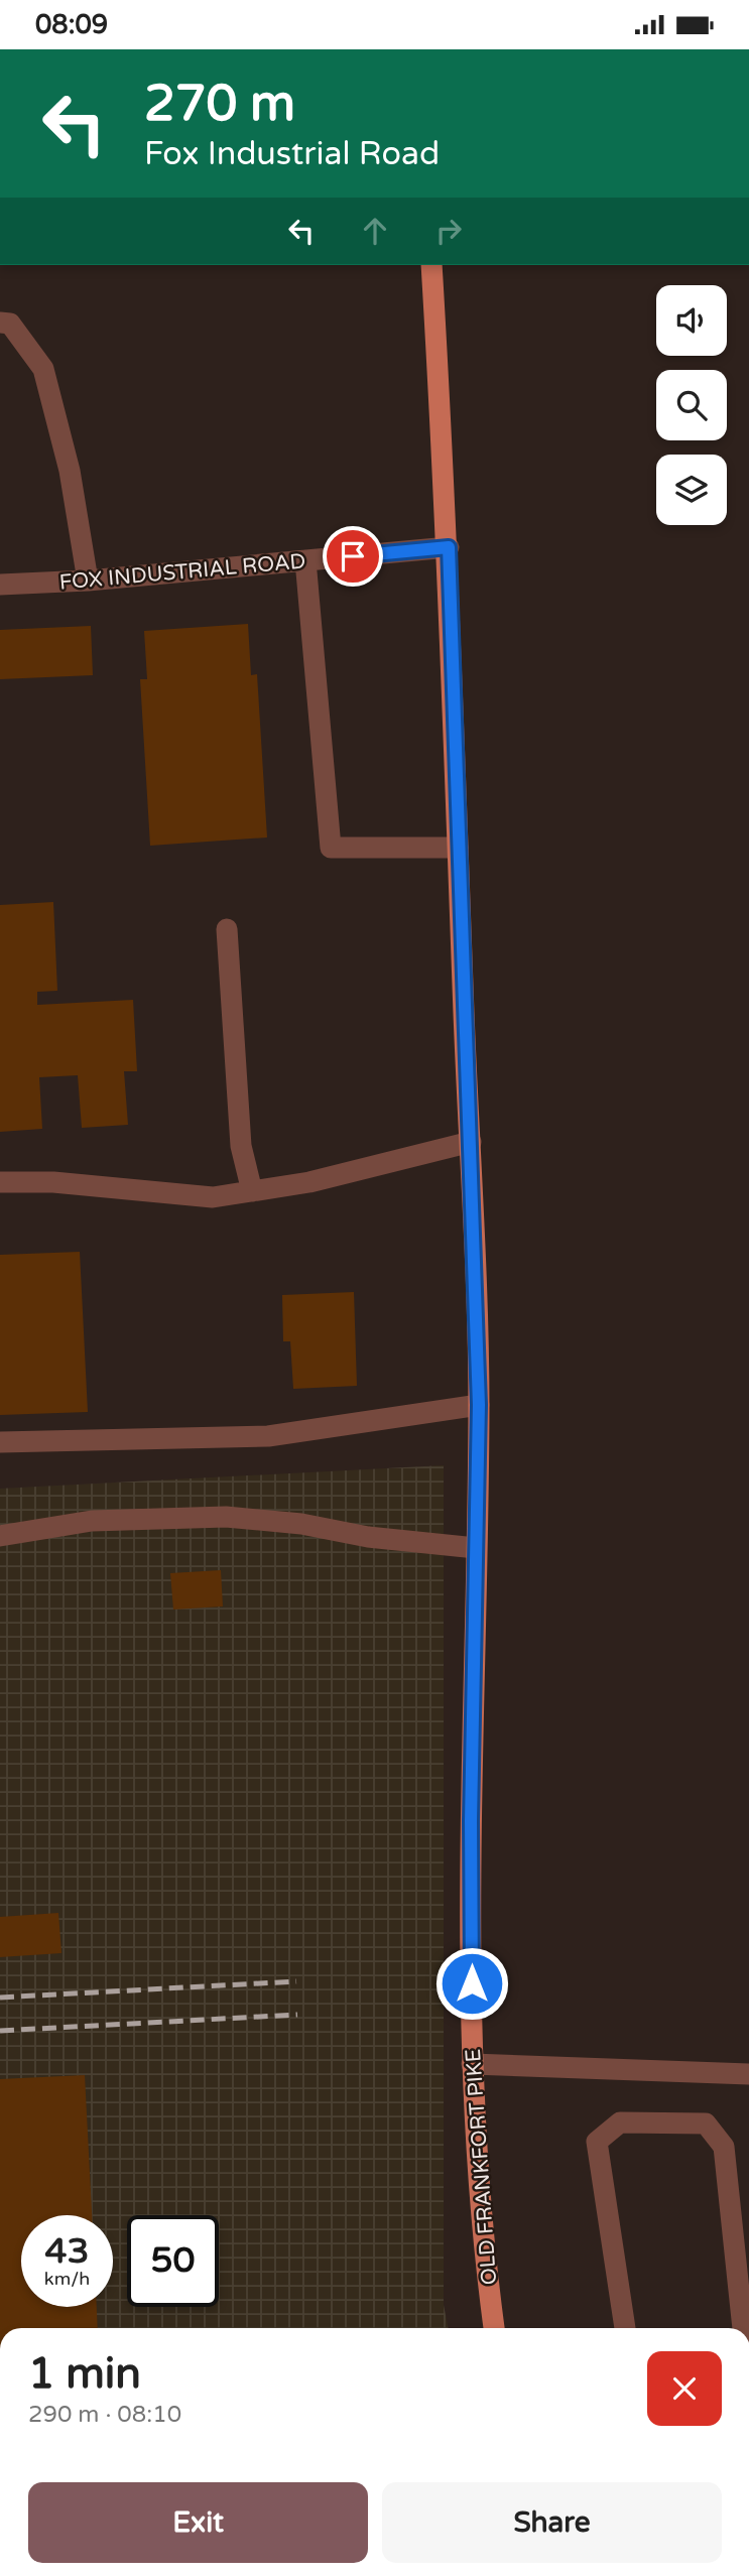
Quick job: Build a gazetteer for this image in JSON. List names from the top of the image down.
{
  "streets": {
    "main road": ["OLD FRANKFORT PIKE"],
    "street": ["FOX INDUSTRIAL ROAD"]
  },
  "crossings": [
    ["FOX INDUSTRIAL ROAD", "OLD FRANKFORT PIKE"]
  ],
  "page": {
    "status": "08:09",
    "turn": ["270 m", "Fox Industrial Road"],
    "speed": "43 km/h",
    "limit": "50",
    "heading": ["1 min", "290 m · 08:10"],
    "buttons": ["Exit", "Share"]
  }
}
